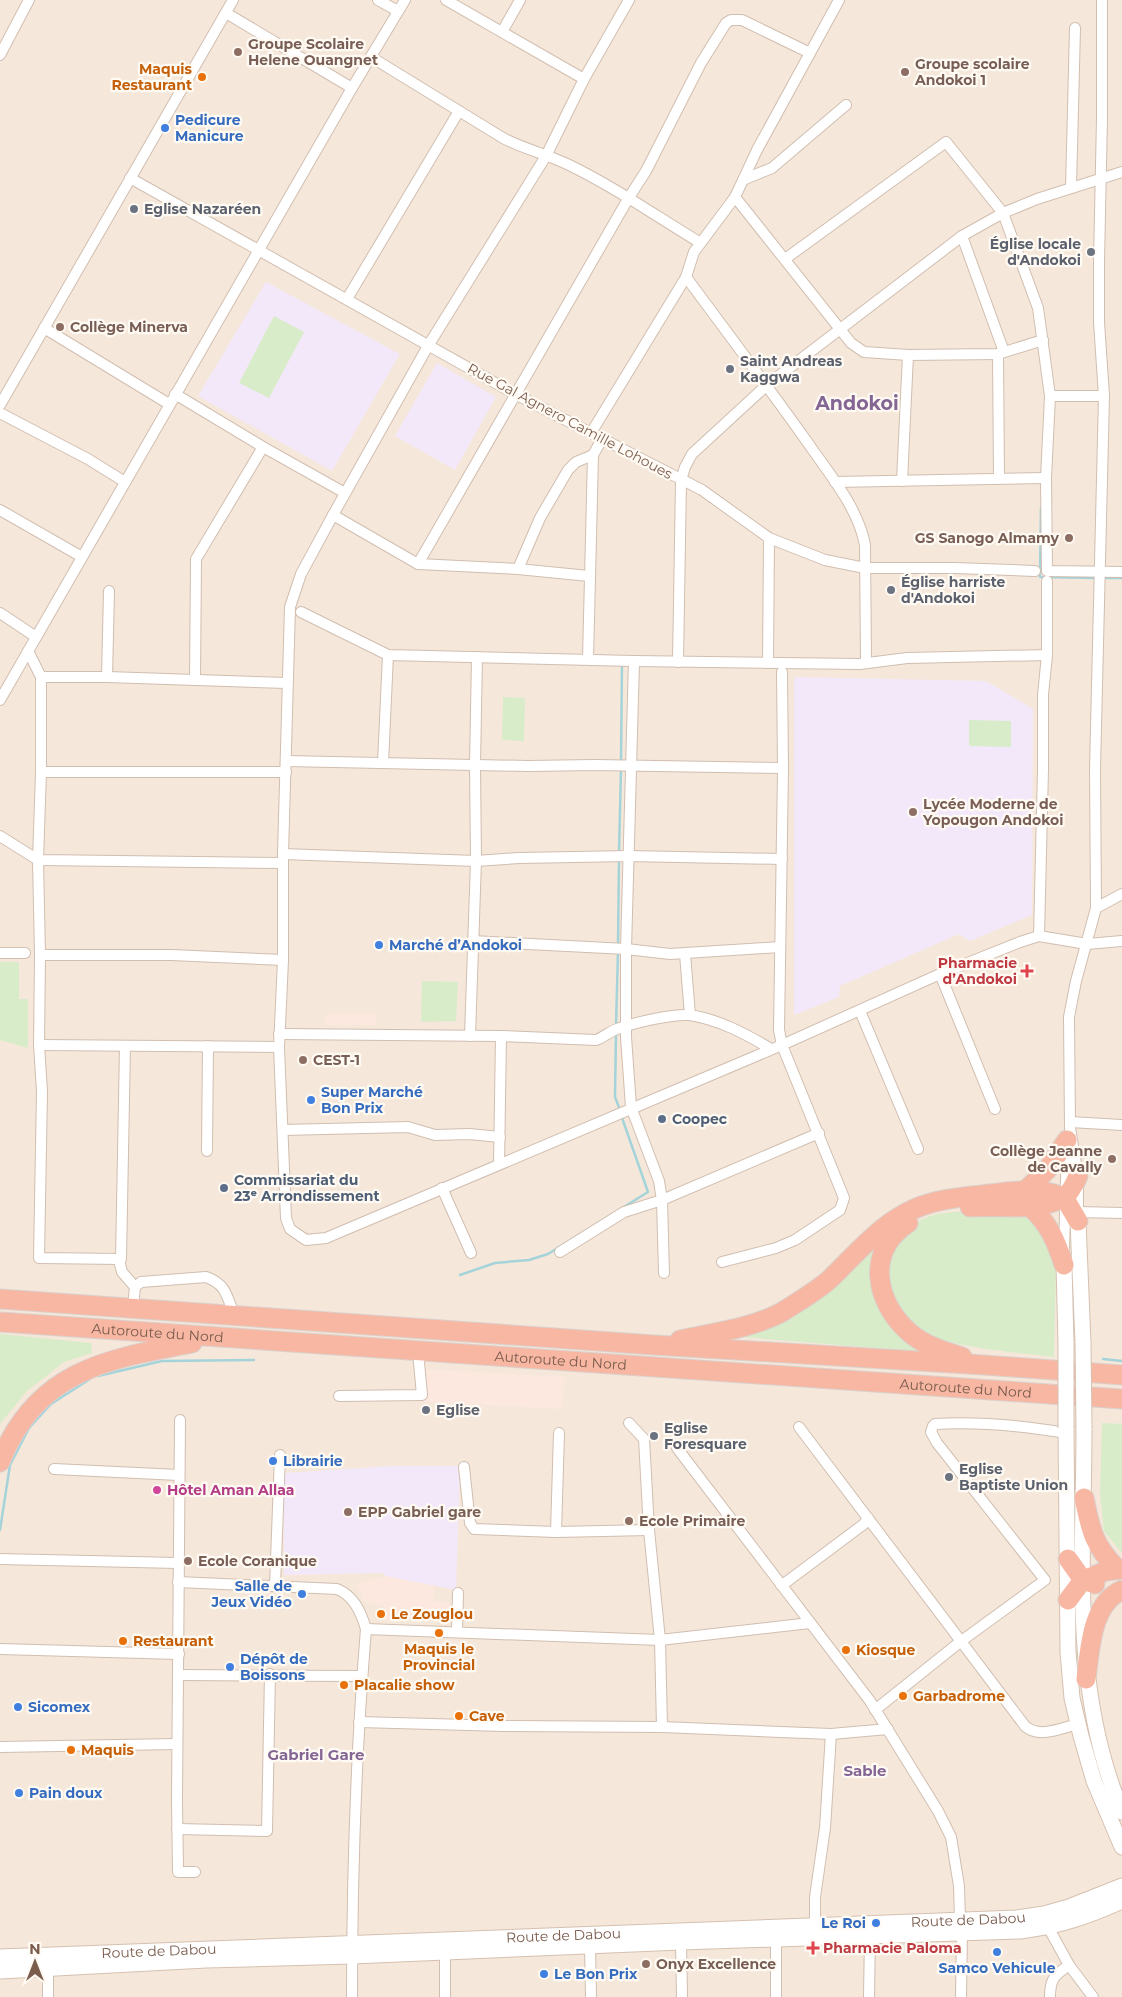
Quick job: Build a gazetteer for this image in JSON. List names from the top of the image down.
{
  "streets": {
    "highway": ["Autoroute du Nord"],
    "street": ["Rue Gal Agnero Camille Lohoues", "Route de Dabou"]
  },
  "districts": ["Andokoi", "Gabriel Gare", "Sable"],
  "places": {
    "other": [
      "Groupe Scolaire Helene Ouangnet",
      "Groupe scolaire Andokoi 1",
      "Maquis Restaurant",
      "Pedicure Manicure",
      "Eglise Nazaréen",
      "Église locale d'Andokoi",
      "Collège Minerva",
      "Saint Andreas Kaggwa",
      "GS Sanogo Almamy",
      "Église harriste d'Andokoi",
      "Lycée Moderne de Yopougon Andokoi",
      "Marché d’Andokoi",
      "CEST-1",
      "Super Marché Bon Prix",
      "Coopec",
      "Collège Jeanne de Cavally",
      "Commissariat du 23ᵉ Arrondissement",
      "Eglise",
      "Eglise Foresquare",
      "Librairie",
      "Eglise Baptiste Union",
      "Hôtel Aman Allaa",
      "EPP Gabriel gare",
      "Ecole Primaire",
      "Ecole Coranique",
      "Salle de Jeux Vidéo",
      "Le Zouglou",
      "Maquis le Provincial",
      "Restaurant",
      "Kiosque",
      "Dépôt de Boissons",
      "Placalie show",
      "Garbadrome",
      "Sicomex",
      "Cave",
      "Maquis",
      "Pain doux",
      "Le Roi",
      "Samco Vehicule",
      "Onyx Excellence",
      "Le Bon Prix"
    ],
    "health": ["Pharmacie d’Andokoi", "Pharmacie Paloma"]
  },
  "north": "top"
}
